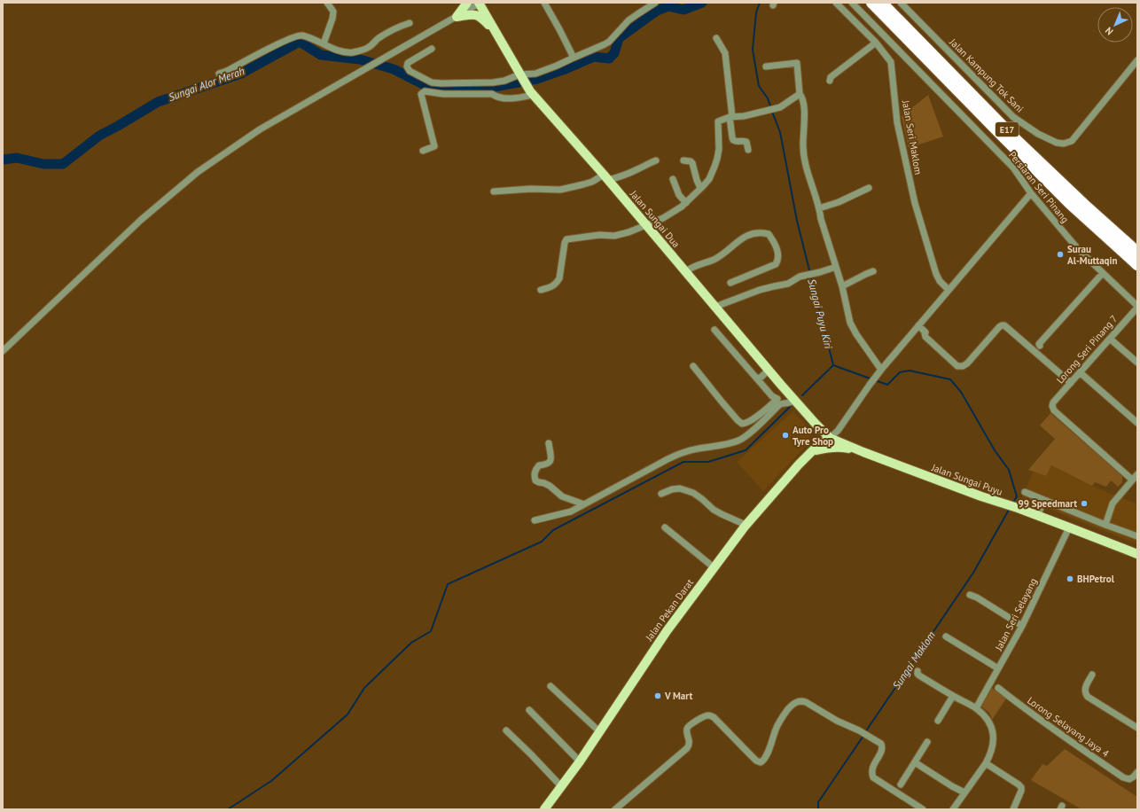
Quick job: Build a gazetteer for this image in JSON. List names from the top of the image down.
{
  "streets": {
    "highway": ["E17"],
    "main road": ["Jalan Sungai Dua", "Jalan Sungai Puyu", "Jalan Pekan Darat"],
    "street": [
      "Jalan Kampung Tok Sani",
      "Jalan Seri Maklom",
      "Persiaran Seri Pinang",
      "Lorong Seri Pinang 7",
      "Jalan Seri Selayang",
      "Lorong Selayang Jaya 4"
    ]
  },
  "crossings": [
    ["Persiaran Seri Pinang", "Lorong Seri Pinang 7"],
    ["Jalan Sungai Dua", "Jalan Sungai Puyu"],
    ["Jalan Sungai Dua", "Jalan Pekan Darat"],
    ["Jalan Sungai Puyu", "Jalan Pekan Darat"],
    ["Jalan Sungai Puyu", "Jalan Seri Selayang"]
  ],
  "water": ["Sungai Alor Merah", "Sungai Puyu Kiri", "Sungai Maklom"],
  "places": [
    "Surau Al-Muttaqin",
    "Auto Pro Tyre Shop",
    "99 Speedmart",
    "BHPetrol",
    "V Mart"
  ],
  "north": "bottom left"
}
